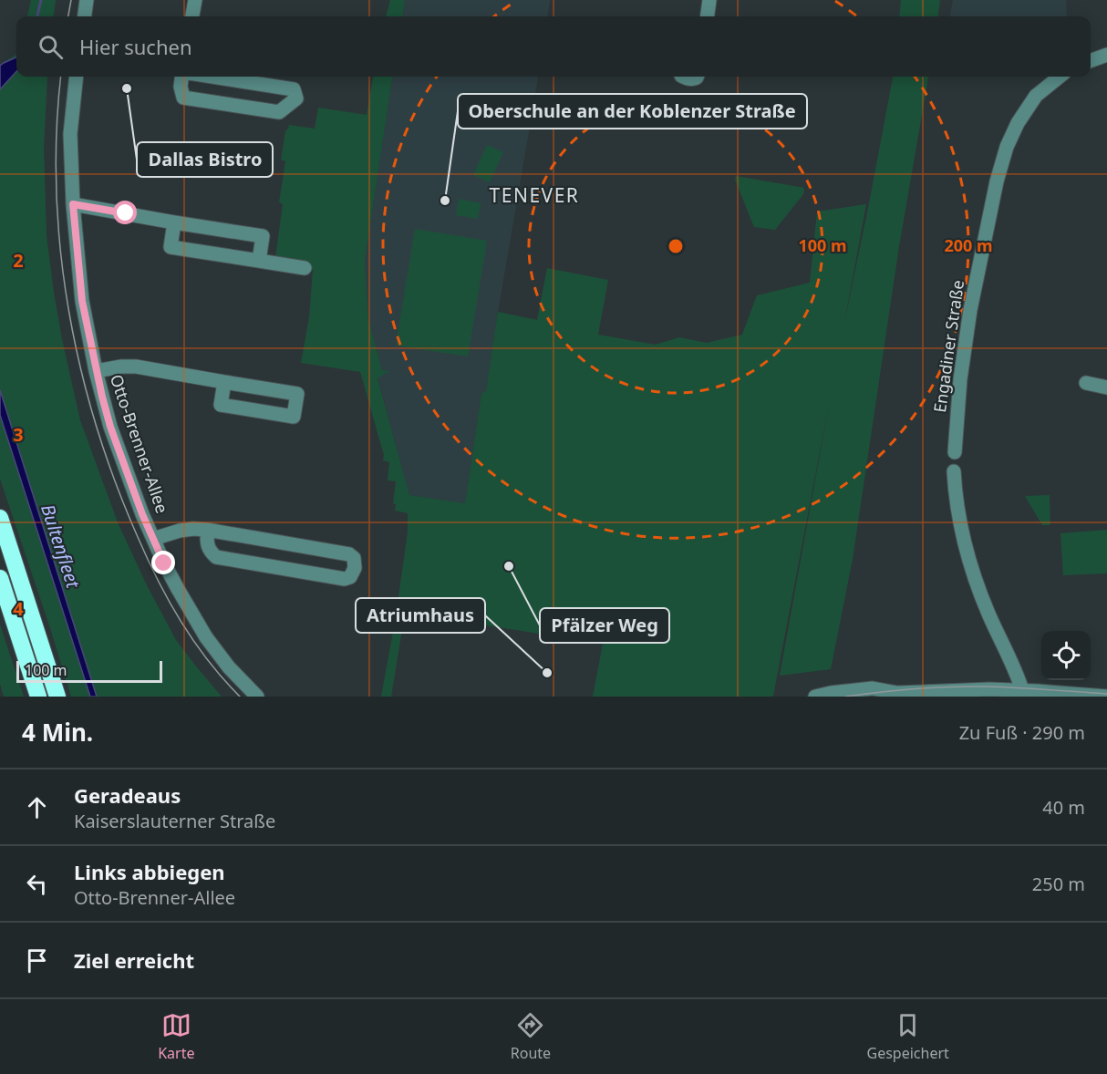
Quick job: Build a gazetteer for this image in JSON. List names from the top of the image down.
{
  "streets": {
    "street": ["Engadiner Straße", "Otto-Brenner-Allee"]
  },
  "districts": ["TENEVER"],
  "water": ["Bultenfleet"],
  "places": [
    "Dallas Bistro",
    "Oberschule an der Koblenzer Straße",
    "Pfälzer Weg",
    "Atriumhaus"
  ],
  "scale_bar": "100 m",
  "page": {
    "search": "Hier suchen",
    "scale": "100 m",
    "heading": ["4 Min.", "Zu Fuß · 290 m"],
    "list": [
      ["Geradeaus", "Kaiserslauterner Straße", "40 m"],
      ["Links abbiegen", "Otto-Brenner-Allee", "250 m"],
      "Ziel erreicht"
    ],
    "nav": ["Karte", "Route", "Gespeichert"]
  },
  "grid": {
    "rows": ["2", "3", "4"]
  },
  "rings": ["100 m", "200 m"]
}
